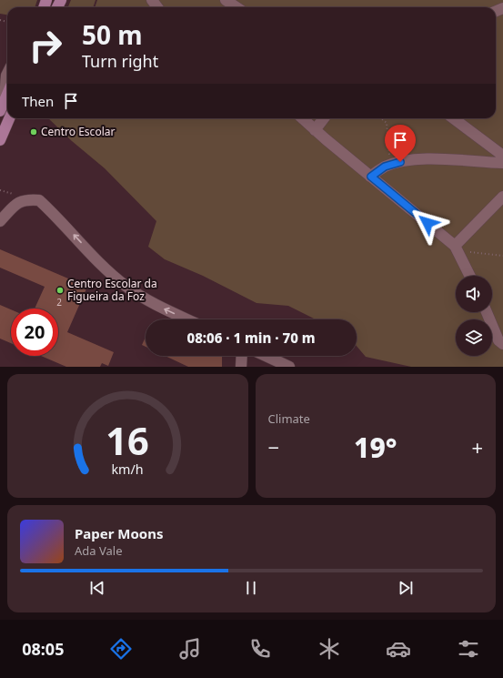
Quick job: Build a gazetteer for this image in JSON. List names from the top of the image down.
{
  "places": ["Centro Escolar", "Centro Escolar da Figueira da Foz"],
  "house_numbers": ["2"],
  "page": {
    "turn": ["50 m", "Turn right"],
    "then": "Then",
    "limit": "20",
    "trip": "08:06 · 1 min · 70 m",
    "tile": "Climate",
    "heat": ["−", "19°", "+"],
    "song": ["Paper Moons", "Ada Vale"],
    "tabs": "08:05",
    "gauge": ["16", "km/h"]
  }
}
